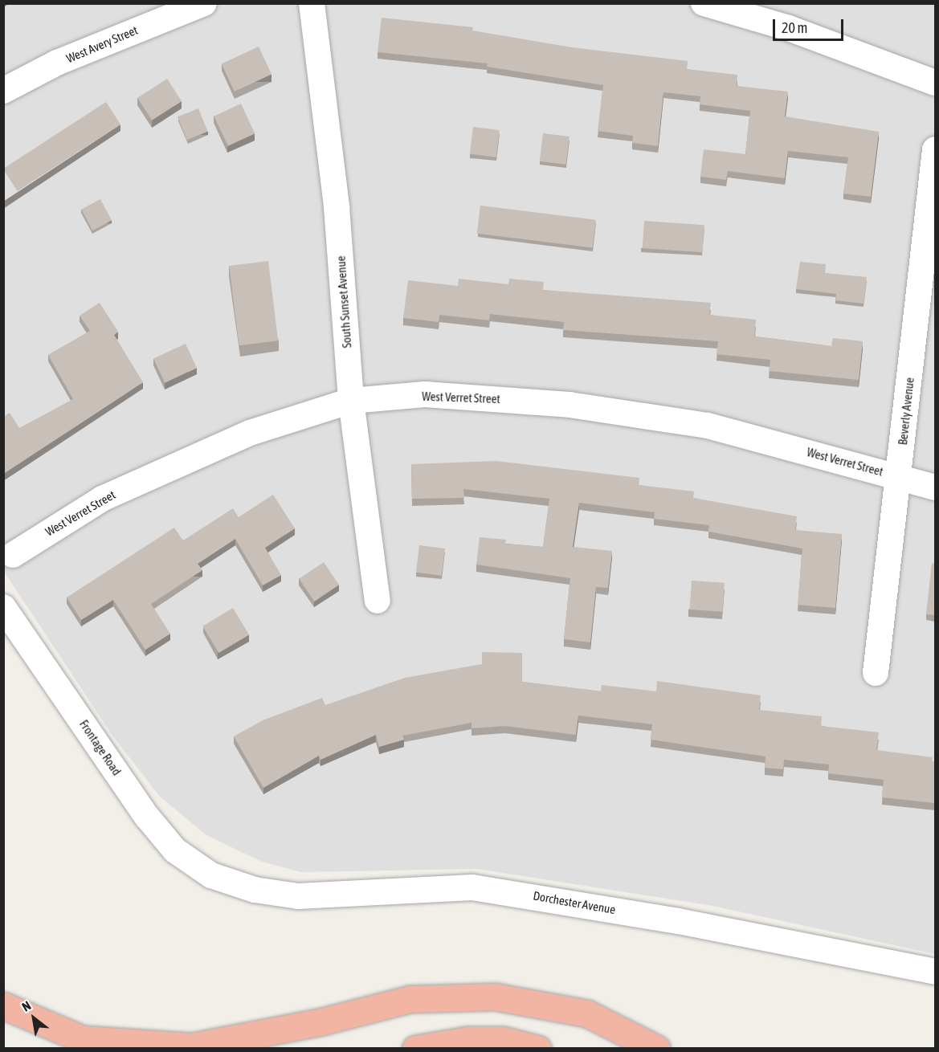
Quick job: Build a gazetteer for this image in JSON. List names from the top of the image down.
{
  "streets": {
    "street": [
      "West Avery Street",
      "South Sunset Avenue",
      "West Verret Street",
      "Beverly Avenue",
      "Frontage Road",
      "Dorchester Avenue"
    ]
  },
  "crossings": [
    ["South Sunset Avenue", "West Verret Street"],
    ["West Verret Street", "Beverly Avenue"],
    ["Frontage Road", "Dorchester Avenue"]
  ],
  "scale_bar": "20 m",
  "north": "top left"
}
